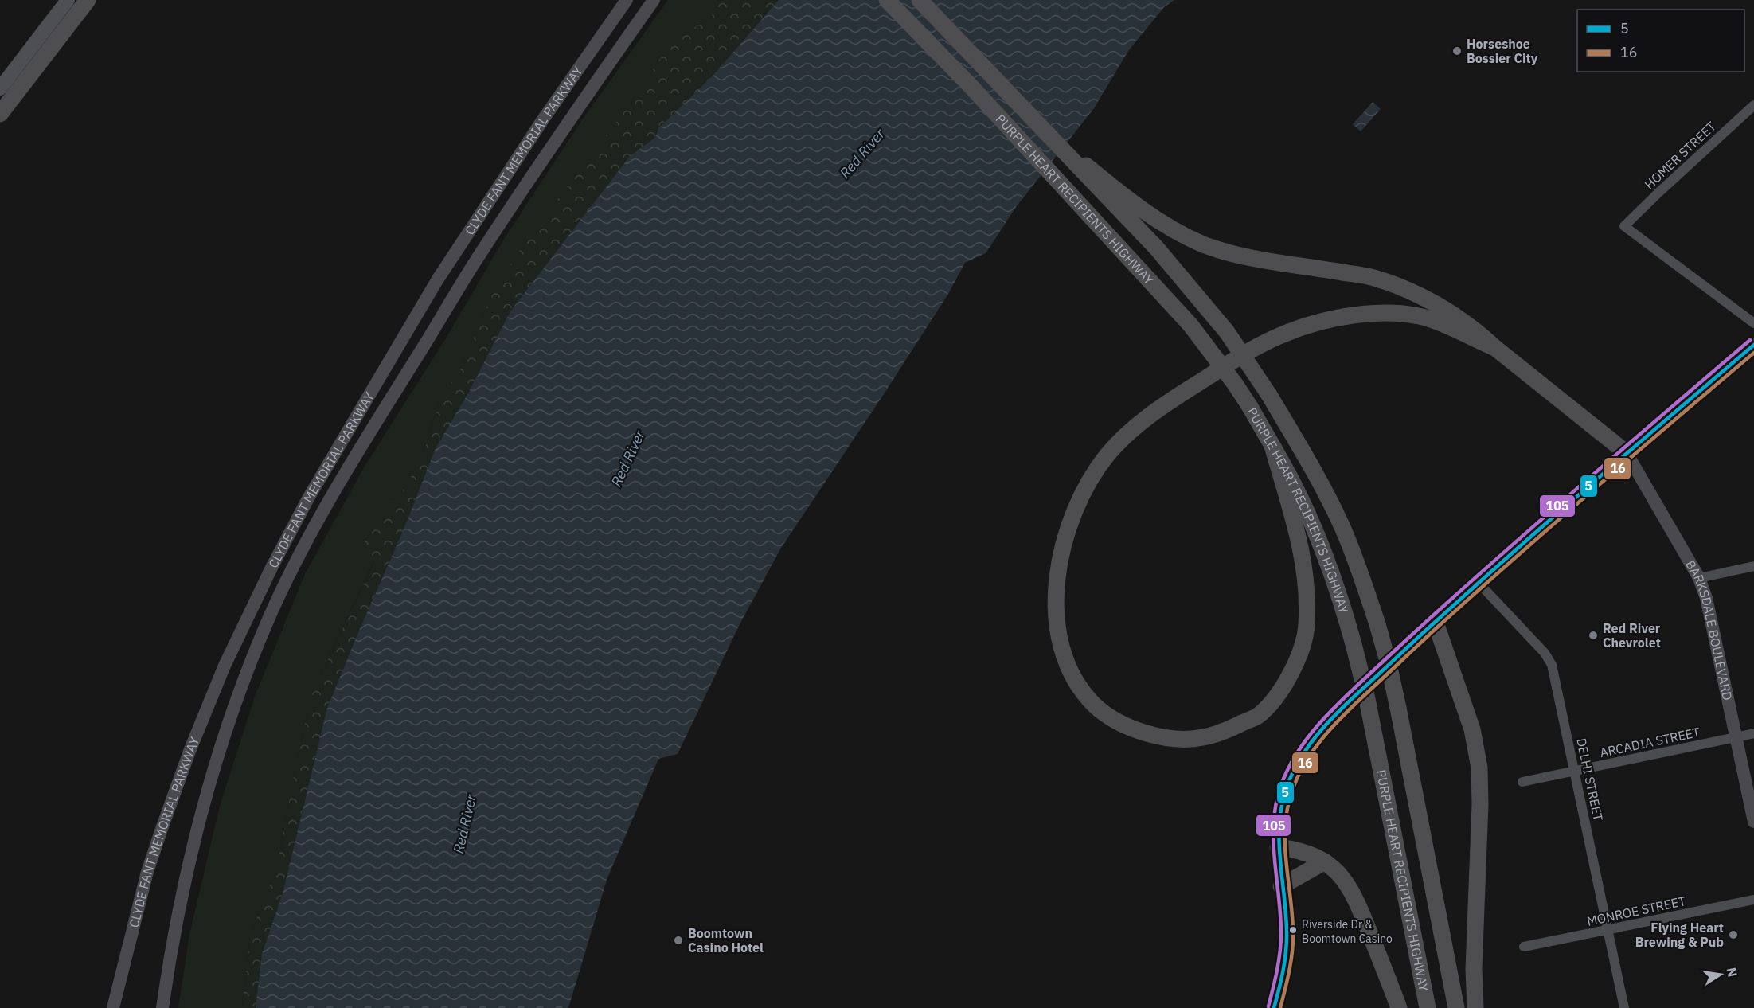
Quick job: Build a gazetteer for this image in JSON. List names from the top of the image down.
{
  "streets": {
    "highway": ["PURPLE HEART RECIPIENTS HIGHWAY"],
    "main road": ["CLYDE FANT MEMORIAL PARKWAY", "BARKSDALE BOULEVARD"],
    "street": [
      "HOMER STREET",
      "ARCADIA STREET",
      "DELHI STREET",
      "MONROE STREET"
    ]
  },
  "crossings": [
    ["BARKSDALE BOULEVARD", "ARCADIA STREET"],
    ["ARCADIA STREET", "DELHI STREET"],
    ["DELHI STREET", "MONROE STREET"]
  ],
  "water": ["Red River"],
  "places": [
    "Horseshoe Bossier City",
    "Red River Chevrolet",
    "Riverside Dr & Boomtown Casino",
    "Flying Heart Brewing & Pub",
    "Boomtown Casino Hotel"
  ],
  "lines": ["transit line 105", "transit line 5", "transit line 16"],
  "legend": ["5", "16"],
  "north": "right"
}
